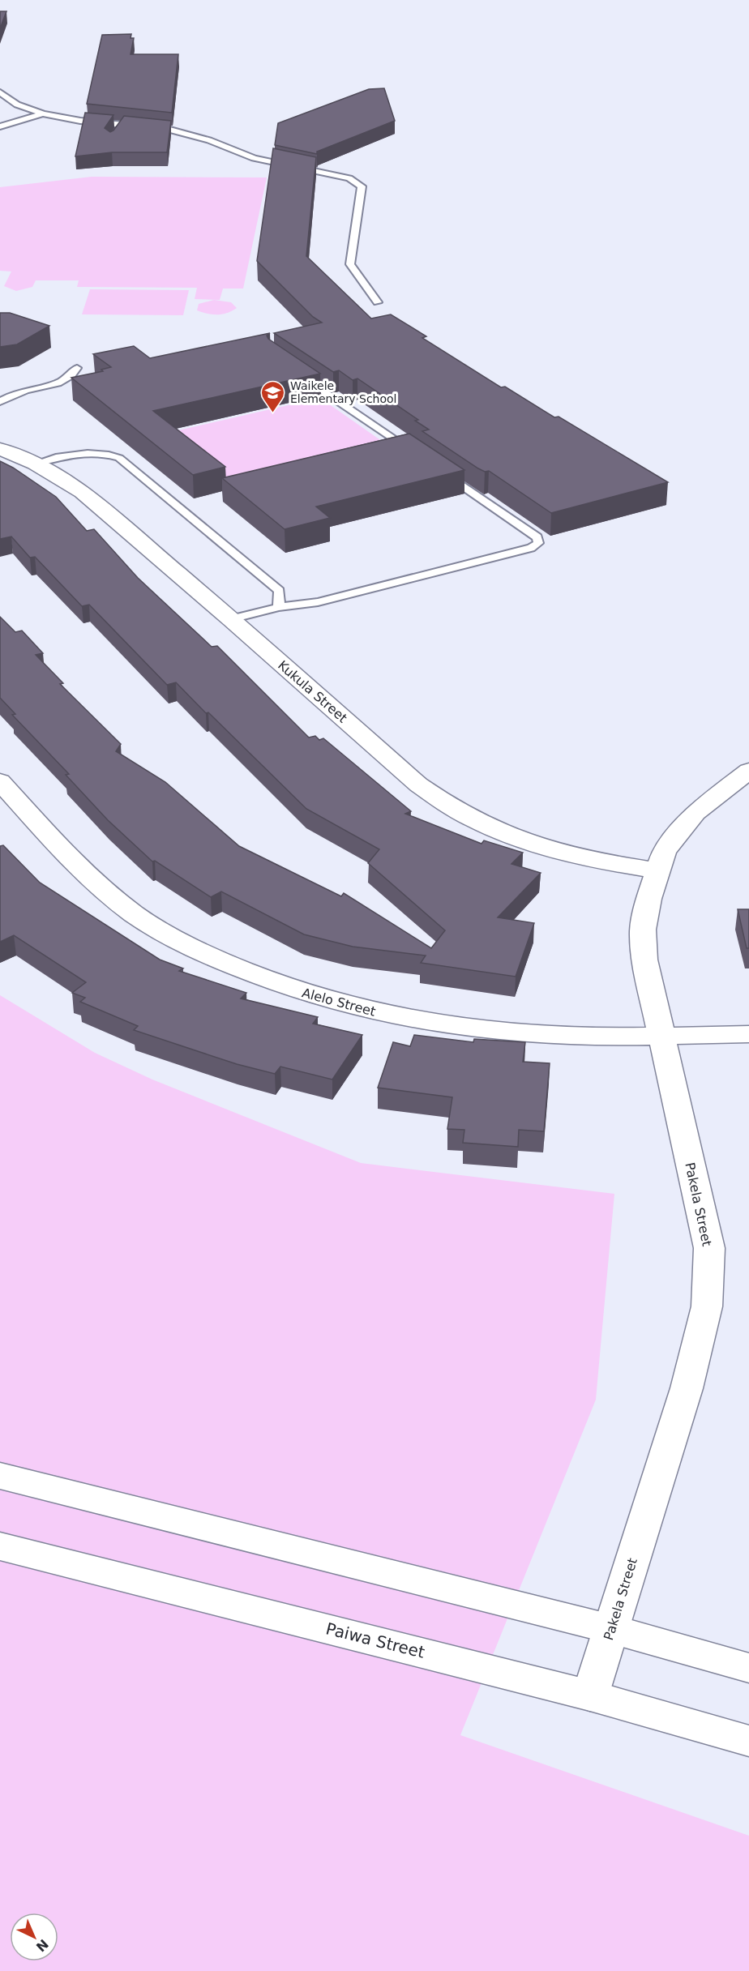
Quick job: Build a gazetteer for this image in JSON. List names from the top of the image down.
{
  "streets": {
    "street": [
      "Kukula Street",
      "Alelo Street",
      "Pakela Street",
      "Paiwa Street"
    ]
  },
  "crossings": [
    ["Kukula Street", "Pakela Street"],
    ["Alelo Street", "Pakela Street"],
    ["Pakela Street", "Paiwa Street"]
  ],
  "places": {
    "school or university": ["Waikele Elementary School"]
  },
  "north": "bottom right"
}
